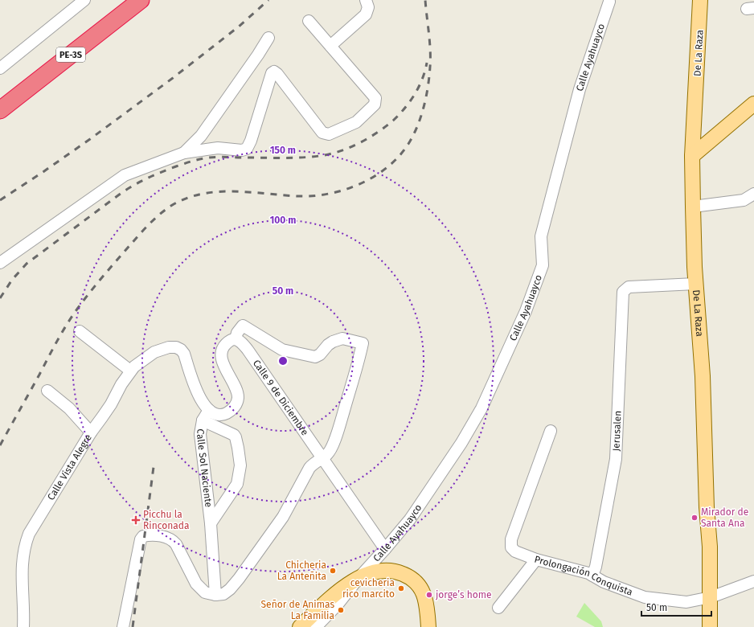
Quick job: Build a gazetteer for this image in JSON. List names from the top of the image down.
{
  "streets": {
    "highway": ["PE-3S"],
    "main road": ["De La Raza"],
    "street": [
      "Calle Ayahuayco",
      "Calle 9 de Diciembre",
      "Jerusalen",
      "Calle Vista Alegre",
      "Calle Sol Naciente",
      "Prolongación Conquista"
    ]
  },
  "crossings": [
    ["De La Raza", "Jerusalen"],
    ["De La Raza", "Prolongación Conquista"],
    ["Calle Ayahuayco", "Calle 9 de Diciembre"],
    ["Jerusalen", "Prolongación Conquista"],
    ["Calle Vista Alegre", "Calle Sol Naciente"]
  ],
  "places": {
    "other": [
      "Mirador de Santa Ana",
      "Chicheria La Anteñita",
      "cevicheria rico marcito",
      "jorge’s home",
      "Señor de Animas La Familia"
    ],
    "health": ["Picchu la Rinconada"]
  },
  "scale_bar": "50 m",
  "rings": ["150 m", "100 m", "50 m"]
}
